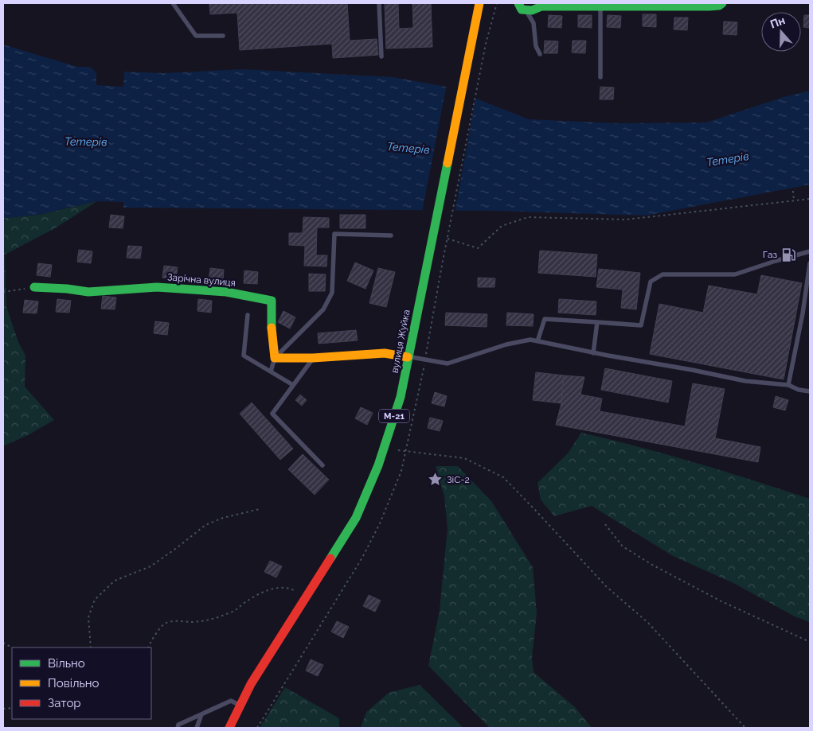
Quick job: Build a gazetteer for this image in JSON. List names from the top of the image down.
{
  "streets": {
    "main road": ["Зарічна вулиця", "вулиця Жуйка", "М-21"]
  },
  "crossings": [
    ["вулиця Жуйка", "М-21"]
  ],
  "water": ["Тетерів"],
  "places": {
    "fuel station": ["Газ"],
    "place": ["ЗіС-2"]
  },
  "legend": ["Вільно", "Повільно", "Затор"],
  "north": "top"
}
